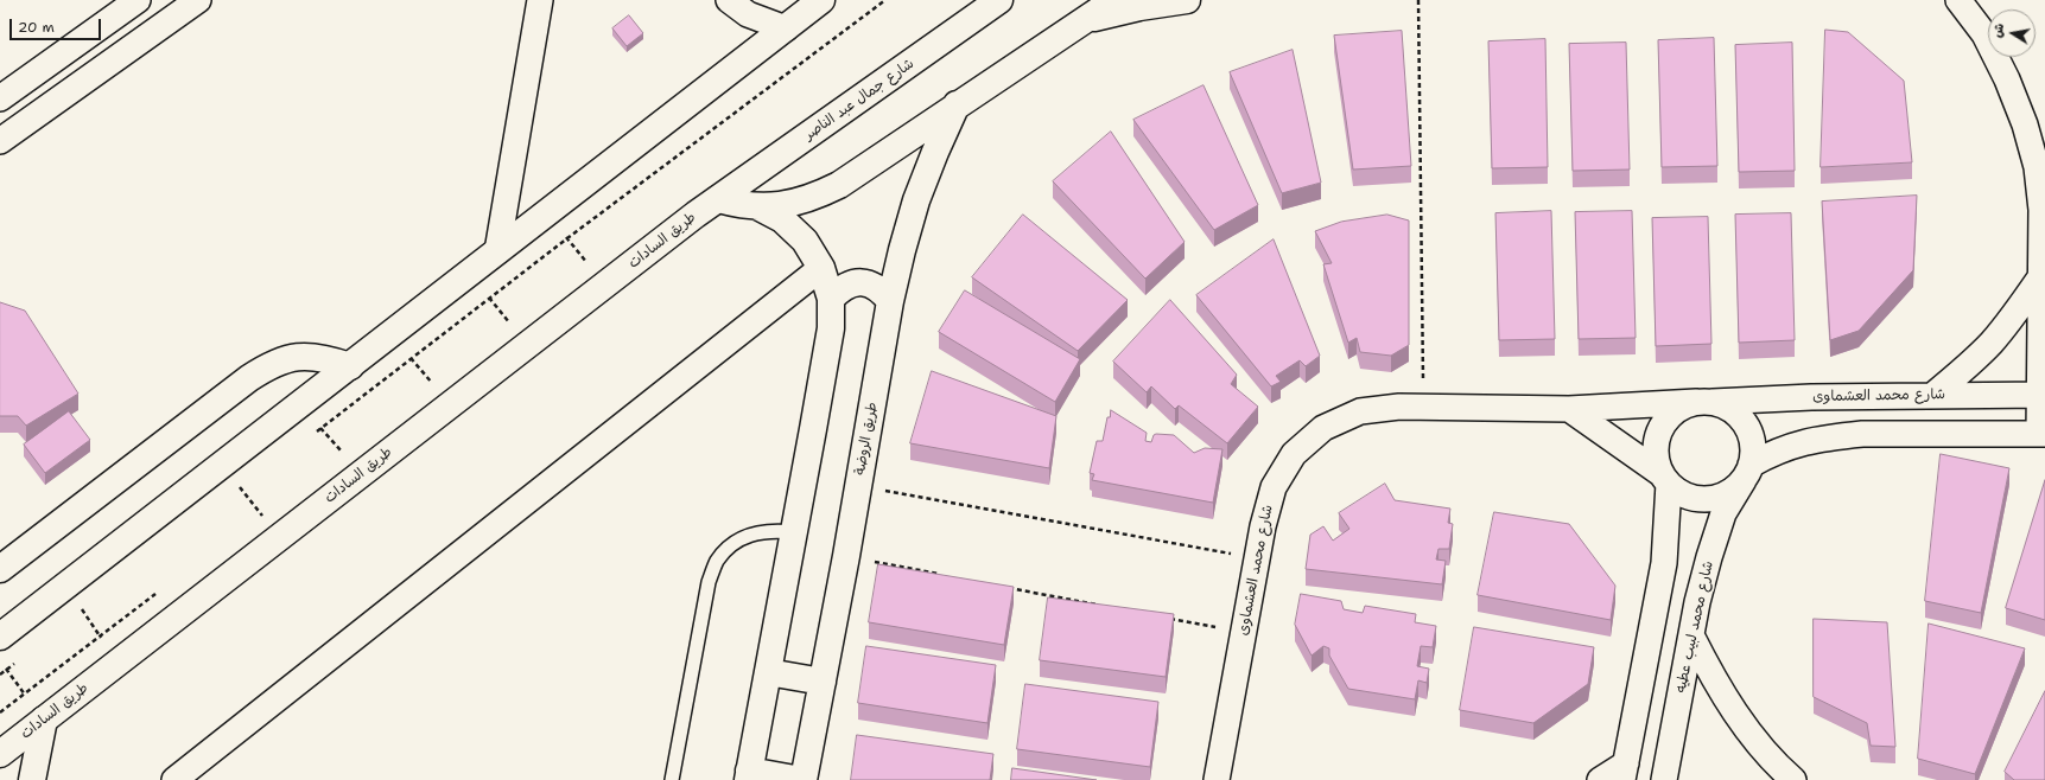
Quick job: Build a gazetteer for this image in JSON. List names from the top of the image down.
{
  "streets": {
    "street": [
      "شارع جمال عبد الناصر",
      "طريق السادات",
      "شارع محمد العشماوى",
      "طريق الروضة",
      "شارع محمد لبيب عطيه"
    ]
  },
  "crossings": [
    ["شارع جمال عبد الناصر", "طريق السادات"],
    ["شارع محمد العشماوى", "شارع محمد لبيب عطيه"]
  ],
  "scale_bar": "20 m",
  "north": "left"
}
